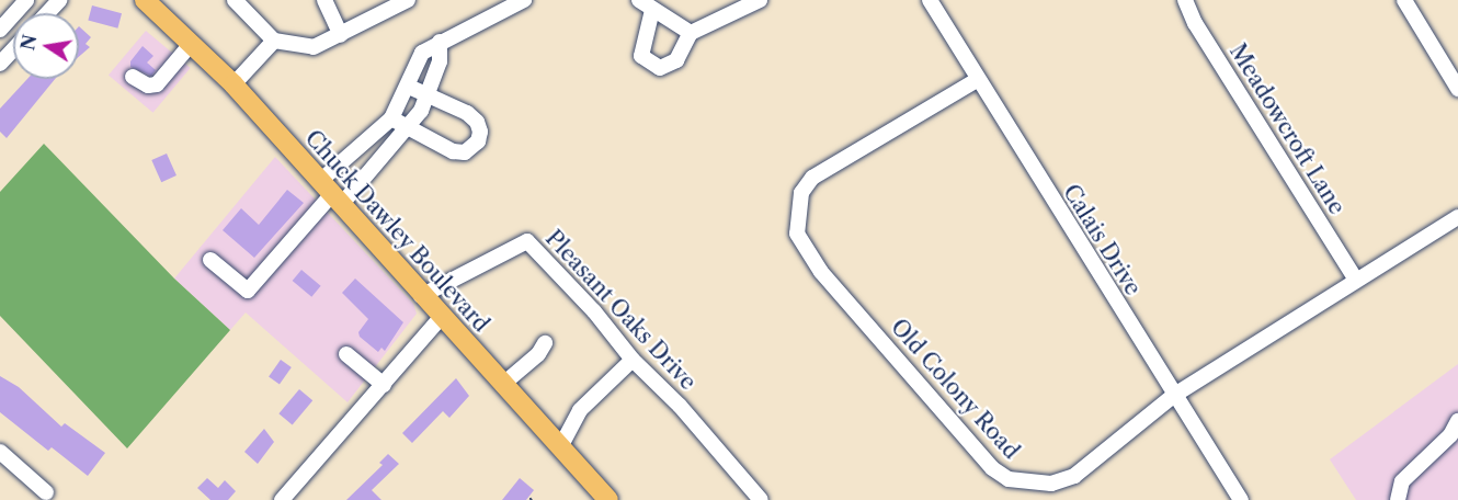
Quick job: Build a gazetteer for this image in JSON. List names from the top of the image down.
{
  "streets": {
    "main road": ["Chuck Dawley Boulevard"],
    "street": [
      "Meadowcroft Lane",
      "Calais Drive",
      "Pleasant Oaks Drive",
      "Old Colony Road"
    ]
  },
  "crossings": [
    ["Meadowcroft Lane", "Old Colony Road"],
    ["Chuck Dawley Boulevard", "Pleasant Oaks Drive"],
    ["Calais Drive", "Old Colony Road"]
  ],
  "north": "left"
}
